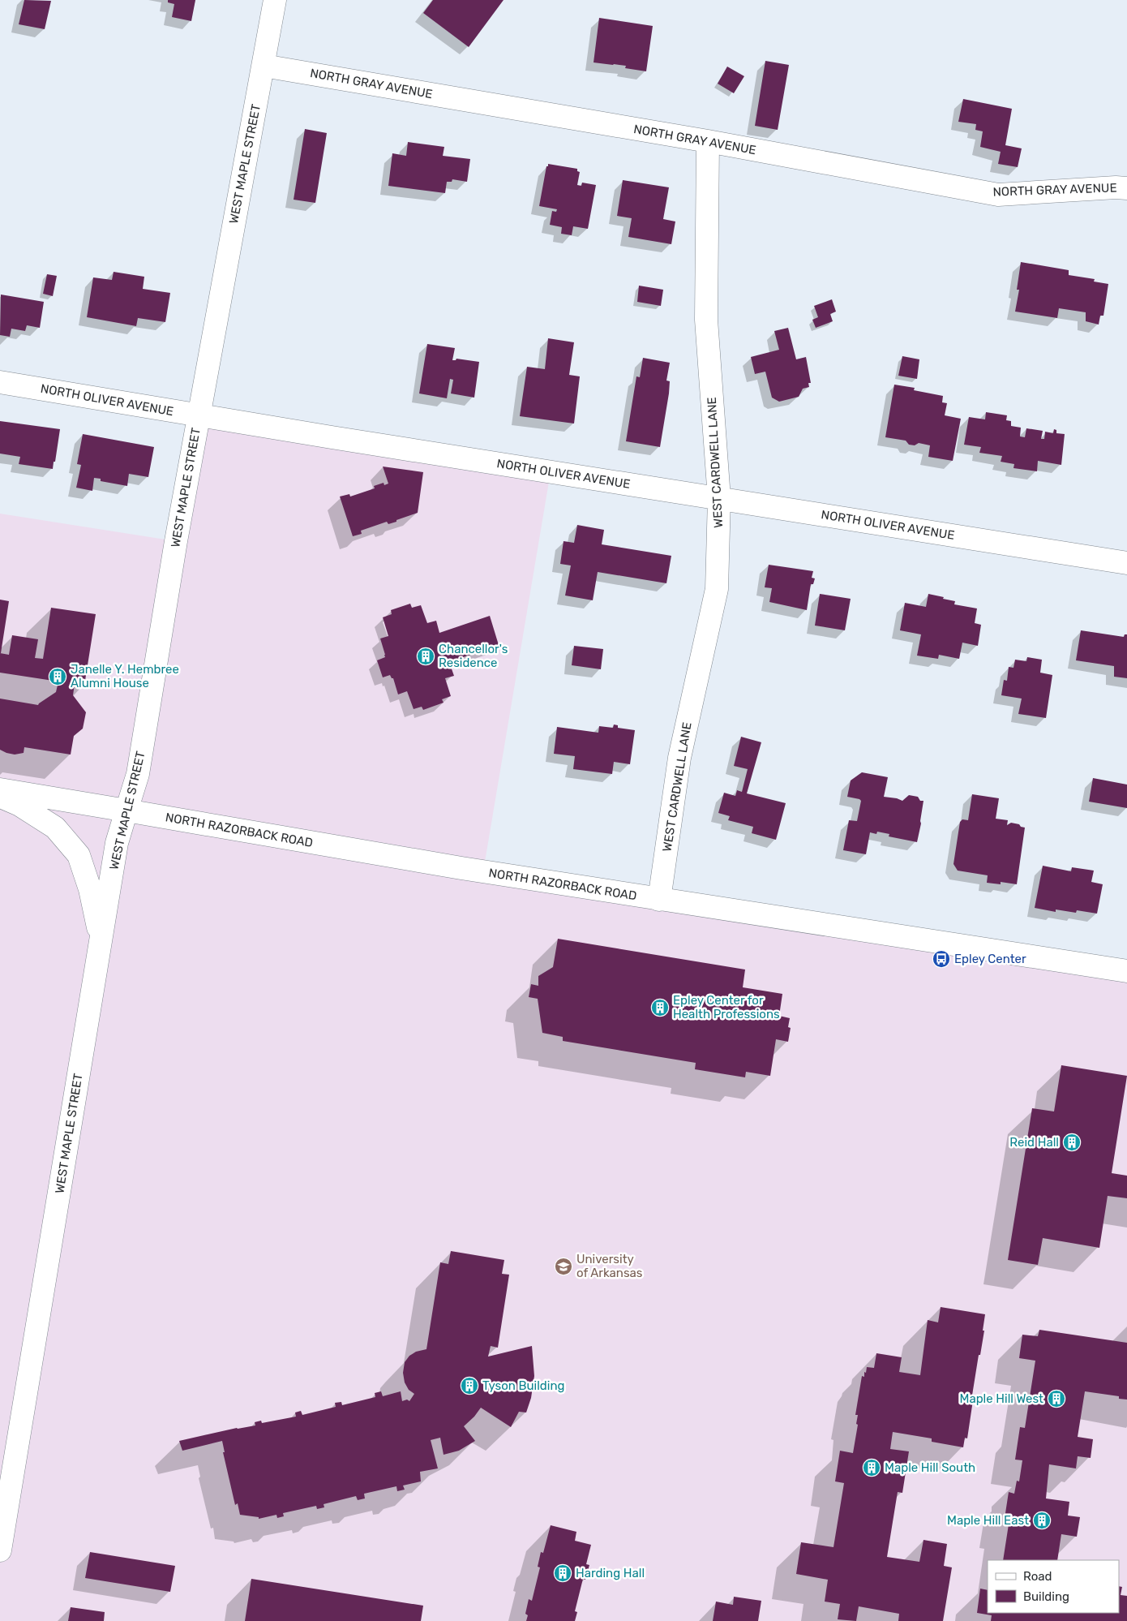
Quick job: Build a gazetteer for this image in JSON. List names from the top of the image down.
{
  "streets": {
    "street": [
      "NORTH GRAY AVENUE",
      "WEST MAPLE STREET",
      "NORTH OLIVER AVENUE",
      "WEST CARDWELL LANE",
      "NORTH RAZORBACK ROAD"
    ]
  },
  "crossings": [
    ["NORTH GRAY AVENUE", "WEST MAPLE STREET"],
    ["NORTH GRAY AVENUE", "WEST CARDWELL LANE"],
    ["WEST MAPLE STREET", "NORTH OLIVER AVENUE"],
    ["WEST MAPLE STREET", "NORTH RAZORBACK ROAD"],
    ["NORTH OLIVER AVENUE", "WEST CARDWELL LANE"],
    ["WEST CARDWELL LANE", "NORTH RAZORBACK ROAD"]
  ],
  "places": {
    "building": [
      "Chancellor's Residence",
      "Janelle Y. Hembree Alumni House",
      "Epley Center for Health Professions",
      "Reid Hall",
      "Tyson Building",
      "Maple Hill West",
      "Maple Hill South",
      "Maple Hill East",
      "Harding Hall"
    ],
    "bus stop": ["Epley Center"],
    "school or university": ["University of Arkansas"]
  },
  "legend": ["Road", "Building"]
}
